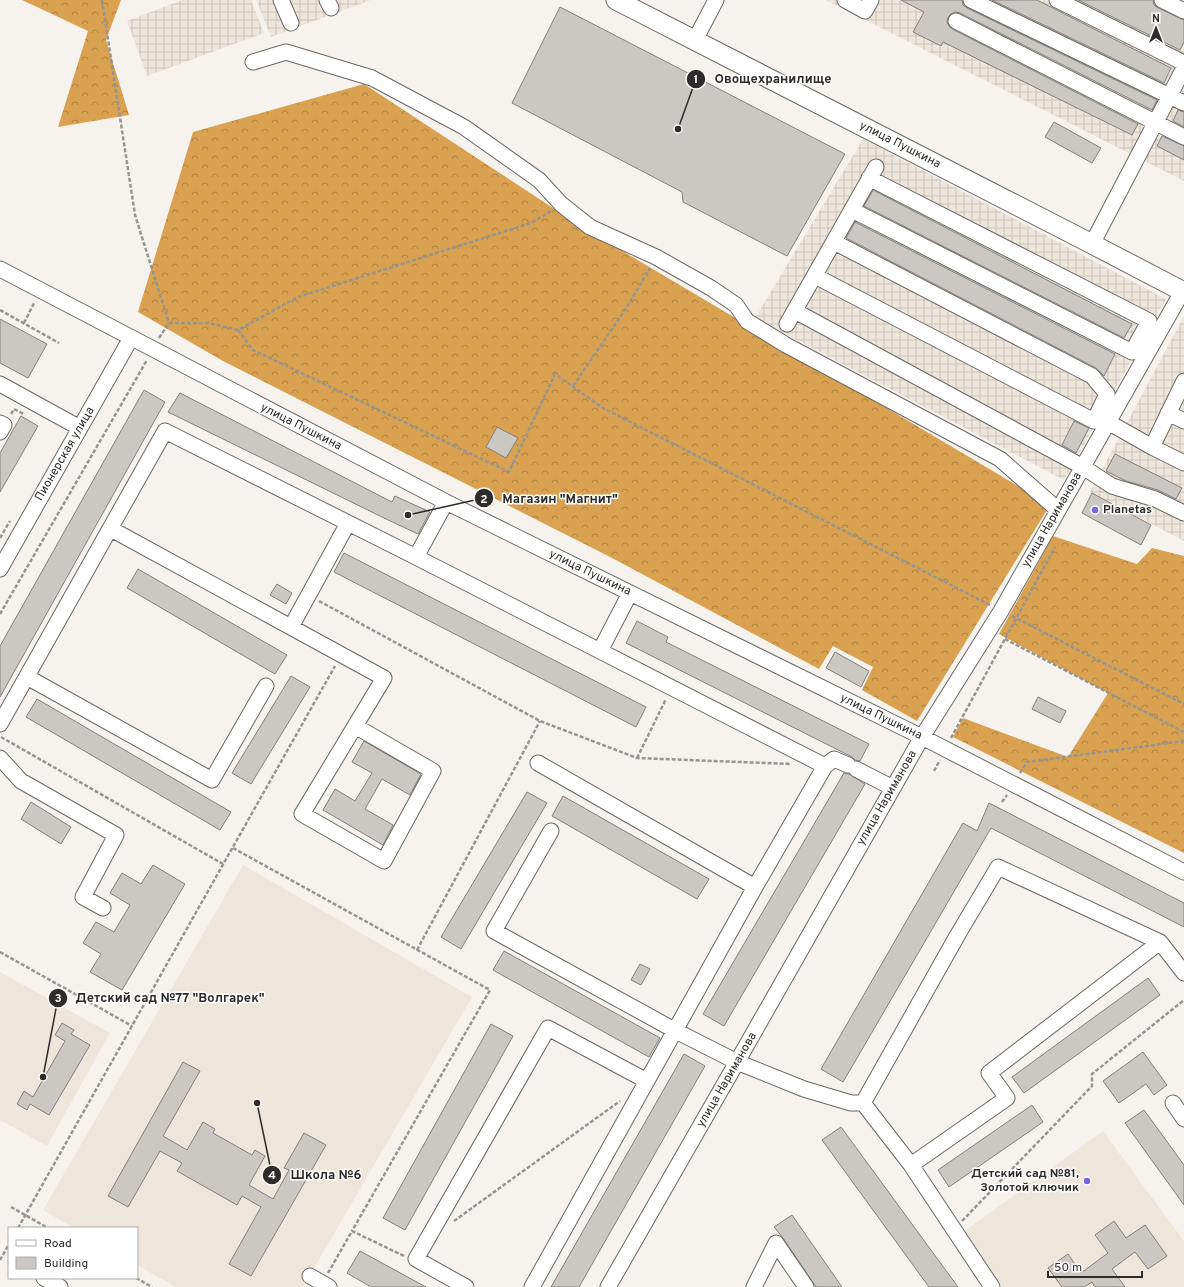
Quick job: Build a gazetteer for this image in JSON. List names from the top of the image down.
{
  "streets": {
    "main road": ["улица Пушкина"],
    "street": ["Пионерская улица", "улица Нариманова"]
  },
  "crossings": [
    ["улица Пушкина", "Пионерская улица"],
    ["улица Пушкина", "улица Нариманова"]
  ],
  "places": [
    "Овощехранилище",
    "Planetas",
    "Магазин \"Магнит\"",
    "Детский сад №77 \"Волгарек\"",
    "Школа №6",
    "Детский сад №81, Золотой ключик"
  ],
  "legend": ["Road", "Building"],
  "scale_bar": "50 m",
  "north": "top"
}
